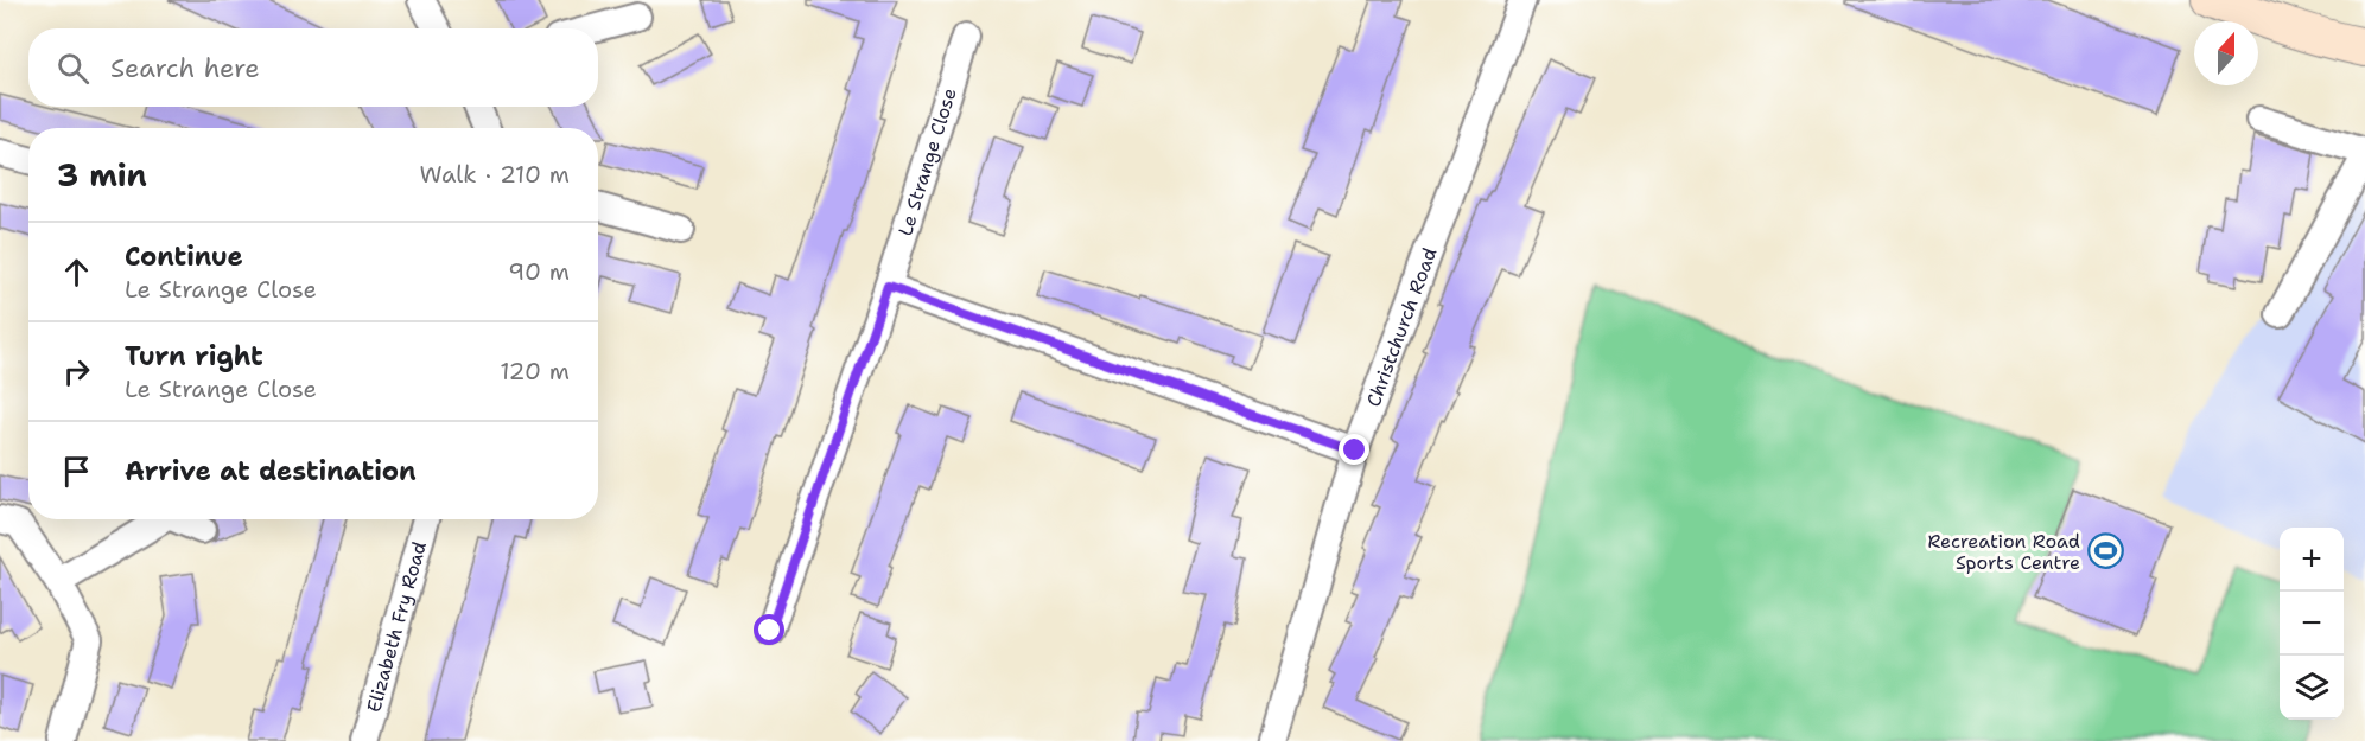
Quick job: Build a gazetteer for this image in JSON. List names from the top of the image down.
{
  "streets": {
    "street": ["Le Strange Close", "Christchurch Road", "Elizabeth Fry Road"]
  },
  "places": {
    "sports": ["Recreation Road Sports Centre"]
  },
  "north": "top",
  "page": {
    "search": "Search here",
    "heading": ["3 min", "Walk · 210 m"],
    "list": [
      ["Continue", "Le Strange Close", "90 m"],
      ["Turn right", "Le Strange Close", "120 m"],
      "Arrive at destination"
    ],
    "map_buttons": ["+", "−"]
  }
}
